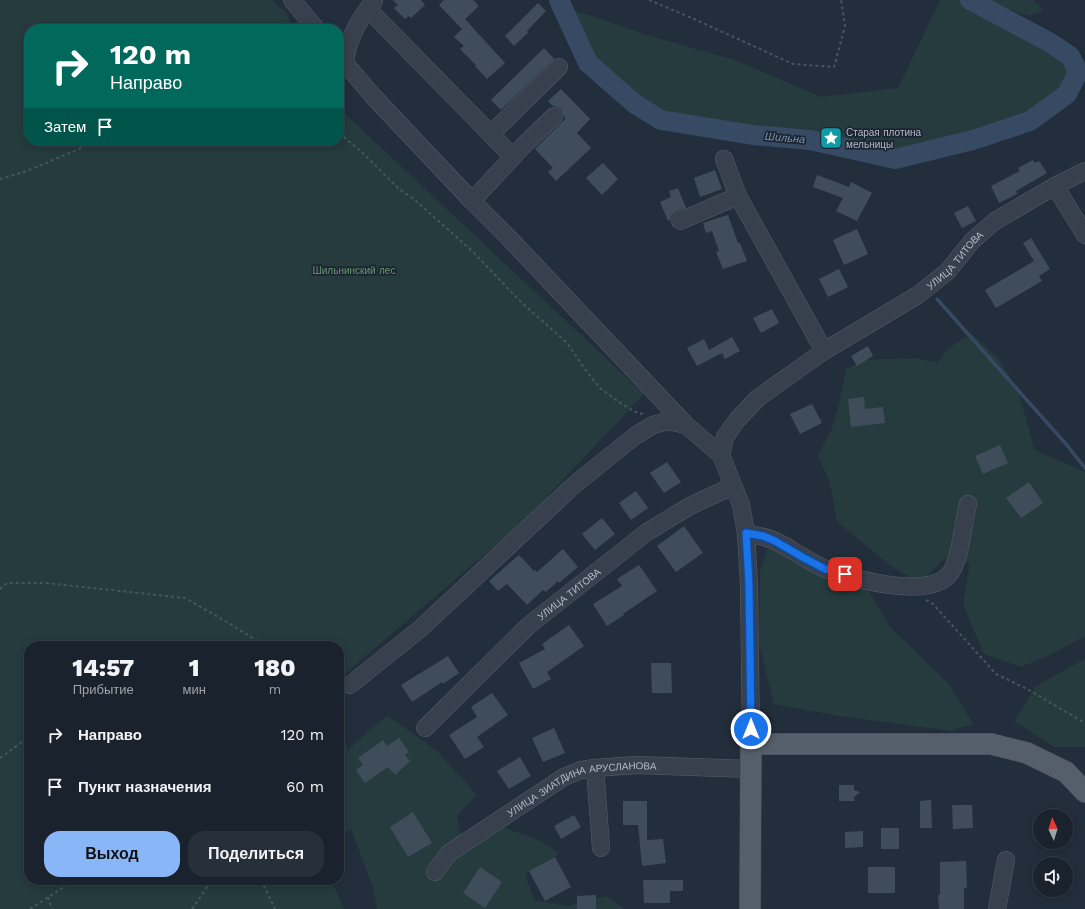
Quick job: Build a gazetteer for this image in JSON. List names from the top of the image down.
{
  "streets": {
    "street": ["УЛИЦА ТИТОВА", "УЛИЦА ЗИАТДИНА АРУСЛАНОВА"]
  },
  "water": ["Шильна"],
  "parks": ["Шильнинский лес"],
  "places": {
    "place": ["Старая плотина мельницы"]
  },
  "north": "top",
  "page": {
    "turn": ["120 m", "Направо"],
    "then": "Затем",
    "eta": [
      "14:57",
      "Прибытие",
      "1",
      "мин",
      "180",
      "m"
    ],
    "list": [
      {
        "name": "Направо",
        "value": "120 m"
      },
      {
        "name": "Пункт назначения",
        "value": "60 m"
      }
    ],
    "buttons": ["Выход", "Поделиться"]
  }
}
